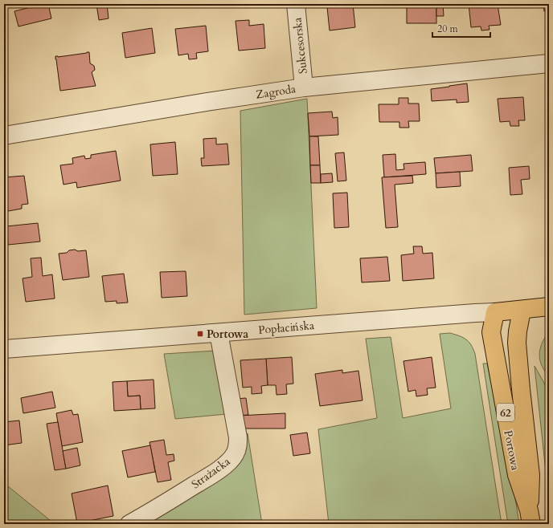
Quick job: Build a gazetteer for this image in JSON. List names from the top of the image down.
{
  "streets": {
    "main road": ["Popłacińska", "62", "Portowa"],
    "street": ["Sukcesorska", "Zagroda", "Strażacka"]
  },
  "crossings": [
    ["Sukcesorska", "Zagroda"],
    ["Popłacińska", "Portowa"],
    ["Popłacińska", "Strażacka"]
  ],
  "places": {
    "transit": ["Portowa"]
  },
  "scale_bar": "20 m"
}
